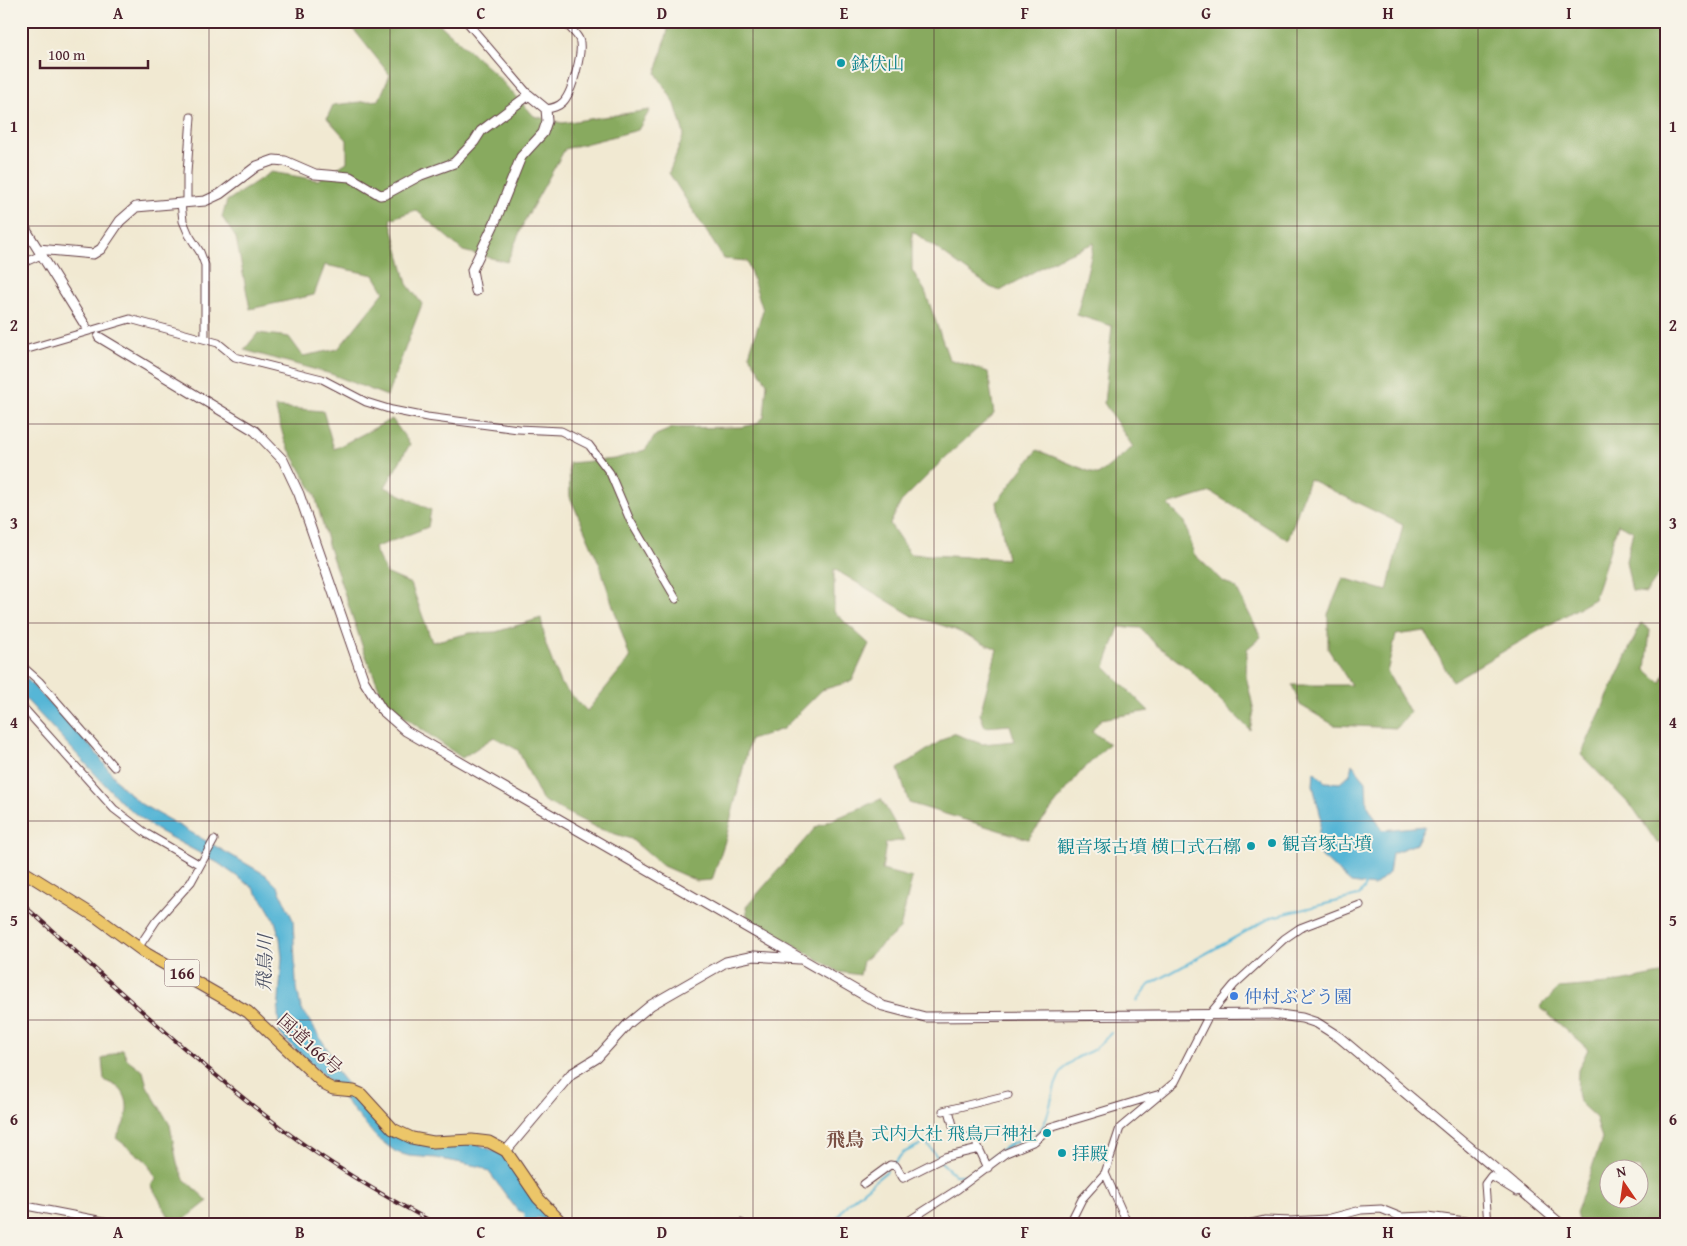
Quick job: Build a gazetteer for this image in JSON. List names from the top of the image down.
{
  "streets": {
    "highway": ["166", "国道166号"]
  },
  "districts": ["飛鳥"],
  "water": ["飛鳥川"],
  "places": [
    "鉢伏山",
    "観音塚古墳",
    "観音塚古墳 横口式石槨",
    "仲村ぶどう園",
    "式内大社 飛鳥戸神社",
    "拝殿"
  ],
  "scale_bar": "100 m",
  "north": "top",
  "grid": {
    "columns": [
      "A",
      "B",
      "C",
      "D",
      "E",
      "F",
      "G",
      "H",
      "I"
    ],
    "rows": [
      "1",
      "2",
      "3",
      "4",
      "5",
      "6"
    ]
  }
}
